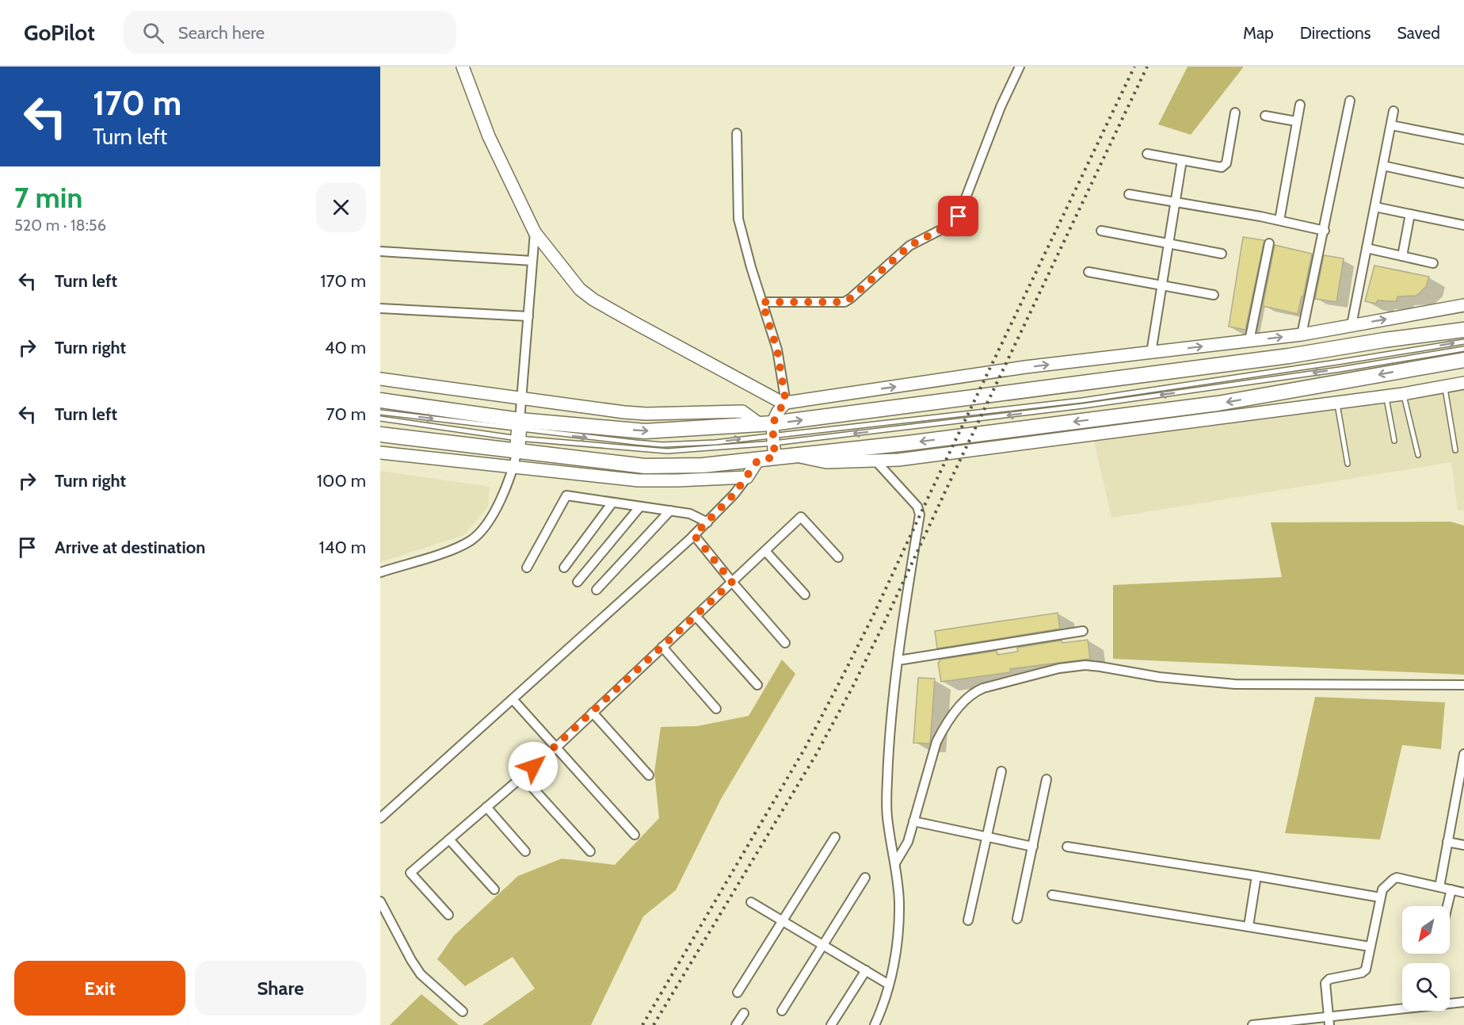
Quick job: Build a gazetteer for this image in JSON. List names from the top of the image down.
{
  "north": "bottom left",
  "page": {
    "header": "GoPilot",
    "search": "Search here",
    "nav": ["Map", "Directions", "Saved"],
    "turn": ["170 m", "Turn left"],
    "heading": ["7 min", "520 m · 18:56"],
    "list": [
      {
        "name": "Turn left",
        "value": "170 m"
      },
      {
        "name": "Turn right",
        "value": "40 m"
      },
      {
        "name": "Turn left",
        "value": "70 m"
      },
      {
        "name": "Turn right",
        "value": "100 m"
      },
      {
        "name": "Arrive at destination",
        "value": "140 m"
      }
    ],
    "buttons": ["Exit", "Share"]
  }
}
